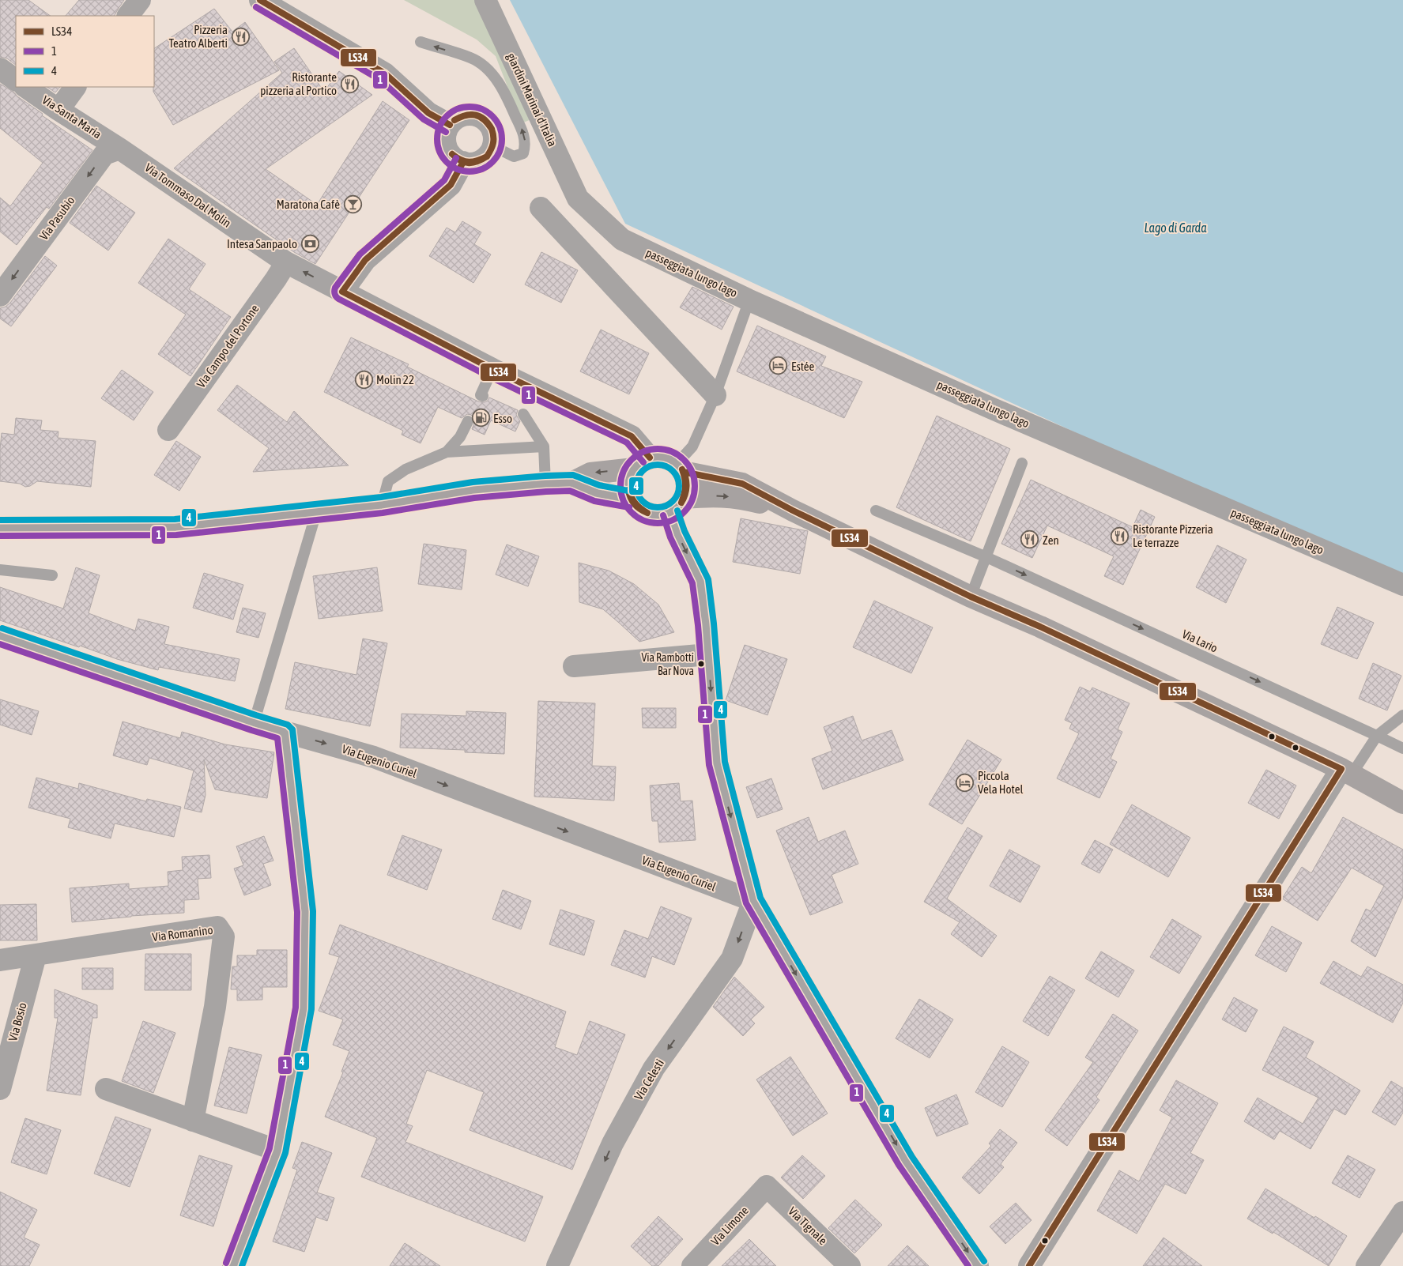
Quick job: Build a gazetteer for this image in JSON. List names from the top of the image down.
{
  "streets": {
    "street": [
      "giardini Marinai d'Italia",
      "Via Santa Maria",
      "Via Tommaso Dal Molin",
      "Via Pasubio",
      "passeggiata lungo lago",
      "Via Campo del Portone",
      "Via Eugenio Curiel",
      "Via Romanino",
      "Via Bosio",
      "Via Celesti",
      "Via Limone",
      "Via Tignale"
    ],
    "lane": ["Via Lario"]
  },
  "crossings": [
    ["giardini Marinai d'Italia", "passeggiata lungo lago"],
    ["Via Santa Maria", "Via Tommaso Dal Molin"],
    ["Via Santa Maria", "Via Pasubio"],
    ["Via Tommaso Dal Molin", "Via Pasubio"],
    ["Via Tommaso Dal Molin", "Via Campo del Portone"],
    ["Via Eugenio Curiel", "Via Celesti"],
    ["Via Romanino", "Via Bosio"],
    ["Via Limone", "Via Tignale"]
  ],
  "one_way": [
    "Via Pasubio",
    "Via Lario",
    "Via Eugenio Curiel",
    "Via Celesti"
  ],
  "water": ["Lago di Garda"],
  "places": {
    "restaurant": [
      "Pizzeria Teatro Alberti",
      "Ristorante pizzeria al Portico",
      "Molin 22",
      "Ristorante Pizzeria Le terrazze",
      "Zen"
    ],
    "bar": ["Maratona Cafè"],
    "bank": ["Intesa Sanpaolo"],
    "hotel": ["Estée", "Piccola Vela Hotel"],
    "fuel station": ["Esso"],
    "other": ["Via Rambotti Bar Nova"]
  },
  "lines": ["transit line LS34", "transit line 1", "transit line 4"],
  "legend": ["LS34", "1", "4"]
}
